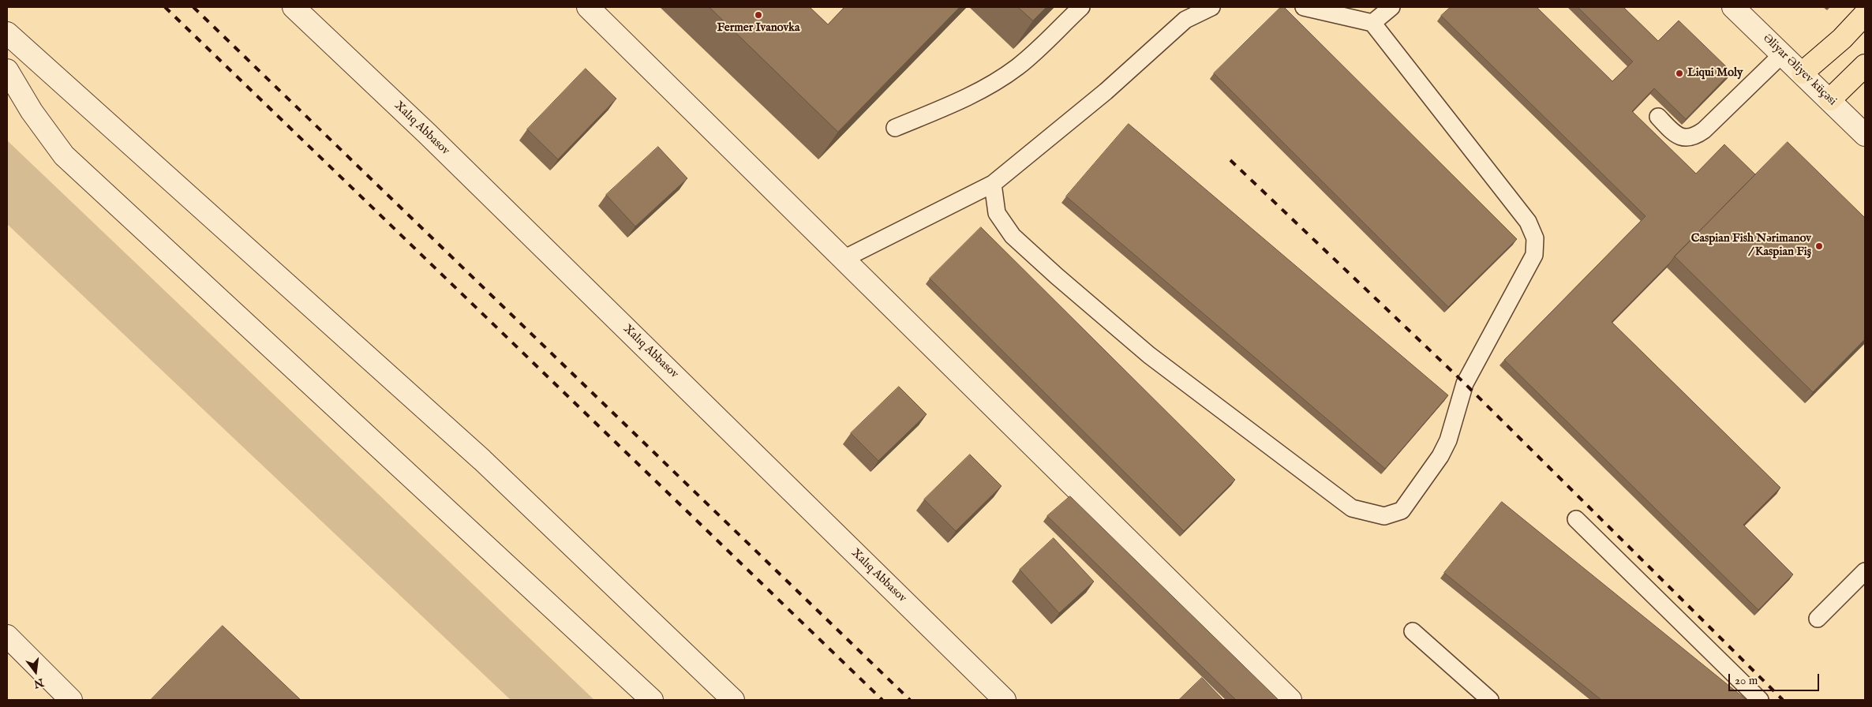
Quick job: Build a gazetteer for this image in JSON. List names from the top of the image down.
{
  "streets": {
    "street": ["Əliyar Əliyev küçəsi", "Xalıq Abbasov"]
  },
  "places": ["Fermer Ivanovka", "Liqui Moly", "Caspian Fish Nərimanov / Kaspian Fiş"],
  "scale_bar": "20 m",
  "north": "bottom"
}
